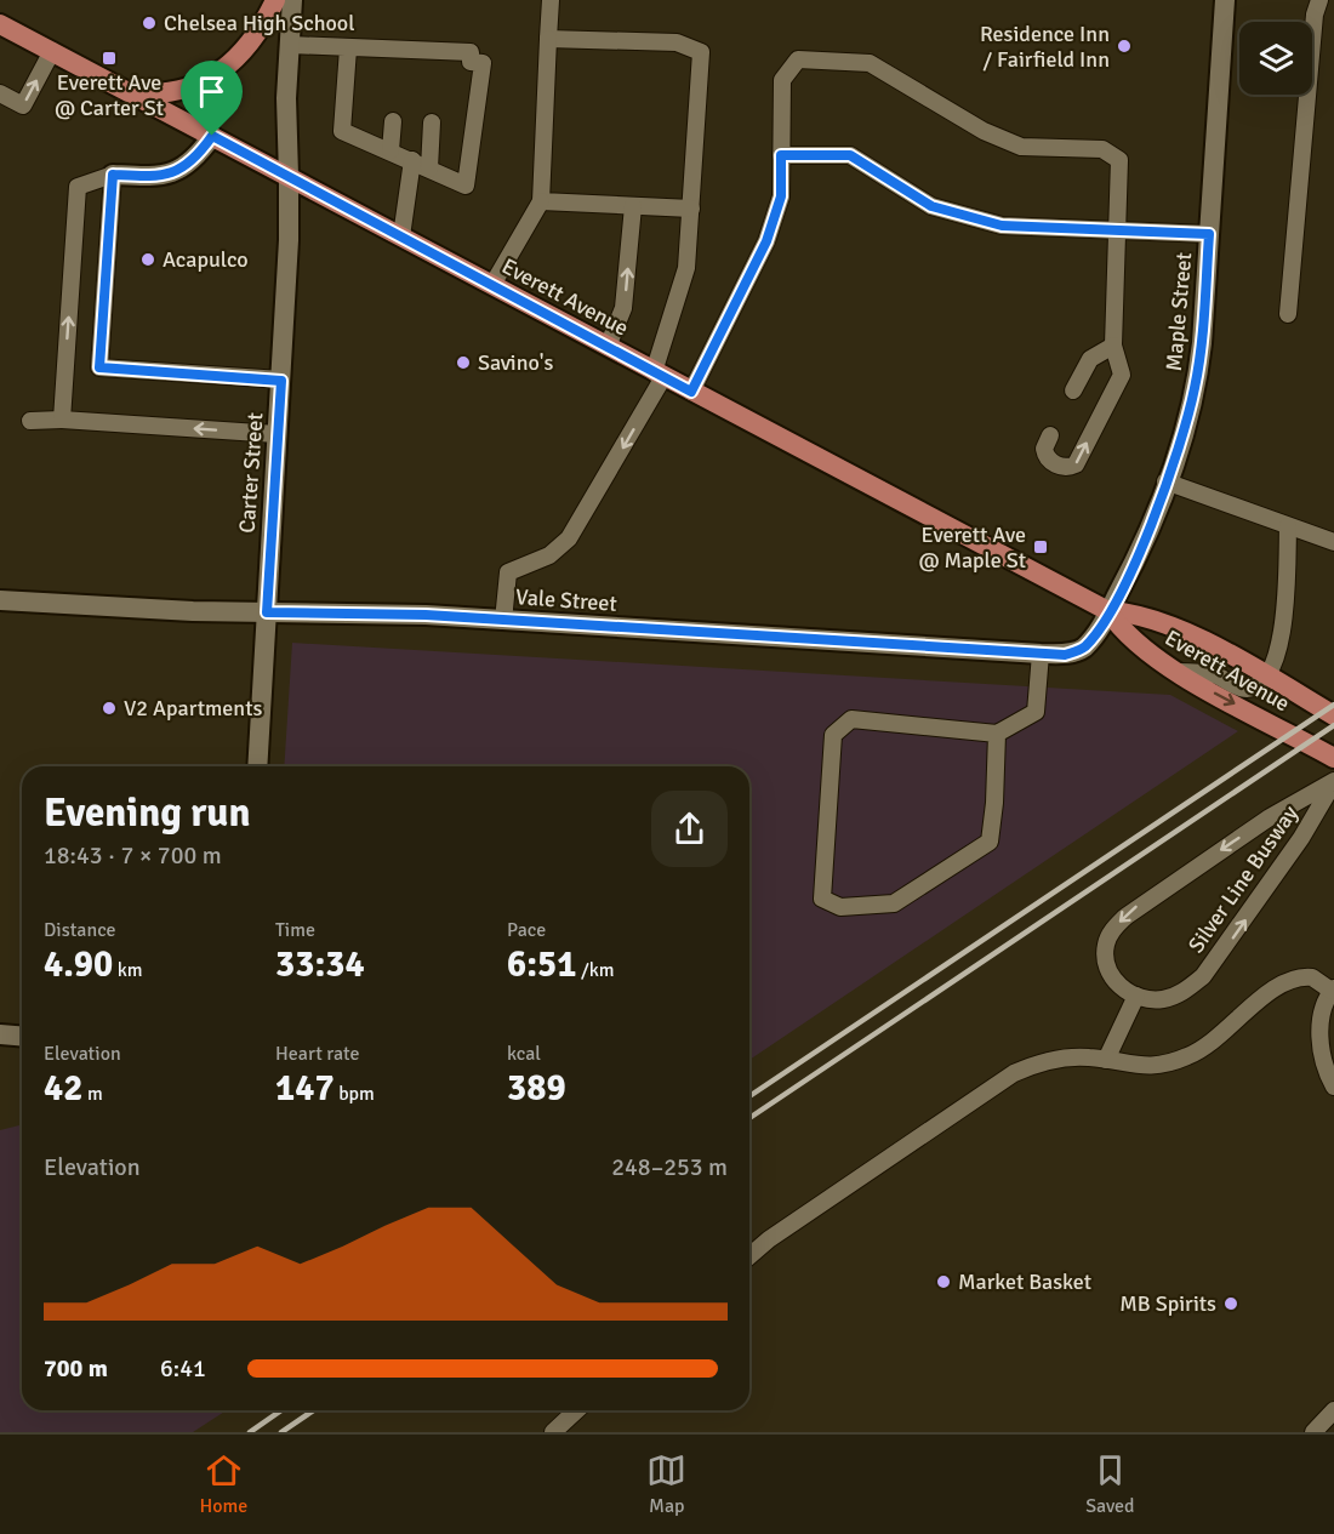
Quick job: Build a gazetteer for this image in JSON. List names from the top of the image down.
{
  "streets": {
    "main road": ["Everett Avenue"],
    "street": ["Maple Street", "Carter Street", "Vale Street"],
    "lane": ["Silver Line Busway"]
  },
  "crossings": [
    ["Everett Avenue", "Maple Street"],
    ["Everett Avenue", "Carter Street"],
    ["Everett Avenue", "Vale Street"],
    ["Maple Street", "Vale Street"],
    ["Carter Street", "Vale Street"]
  ],
  "one_way": ["Silver Line Busway"],
  "places": {
    "other": [
      "Chelsea High School",
      "Residence Inn / Fairfield Inn",
      "Acapulco",
      "Savino's",
      "V2 Apartments",
      "Market Basket",
      "MB Spirits"
    ],
    "transit": ["Everett Ave @ Carter St", "Everett Ave @ Maple St"]
  },
  "page": {
    "heading": ["Evening run", "18:43 · 7 × 700 m"],
    "stats": [
      ["Distance", "4.90 km"],
      ["Time", "33:34"],
      ["Pace", "6:51 /km"],
      ["Elevation", "42 m"],
      ["Heart rate", "147 bpm"],
      ["kcal", "389"]
    ],
    "chart": ["Elevation", "248–253 m"],
    "list": [
      {
        "name": "700 m",
        "note": "6:41"
      }
    ],
    "tabs": ["Home", "Map", "Saved"]
  }
}
